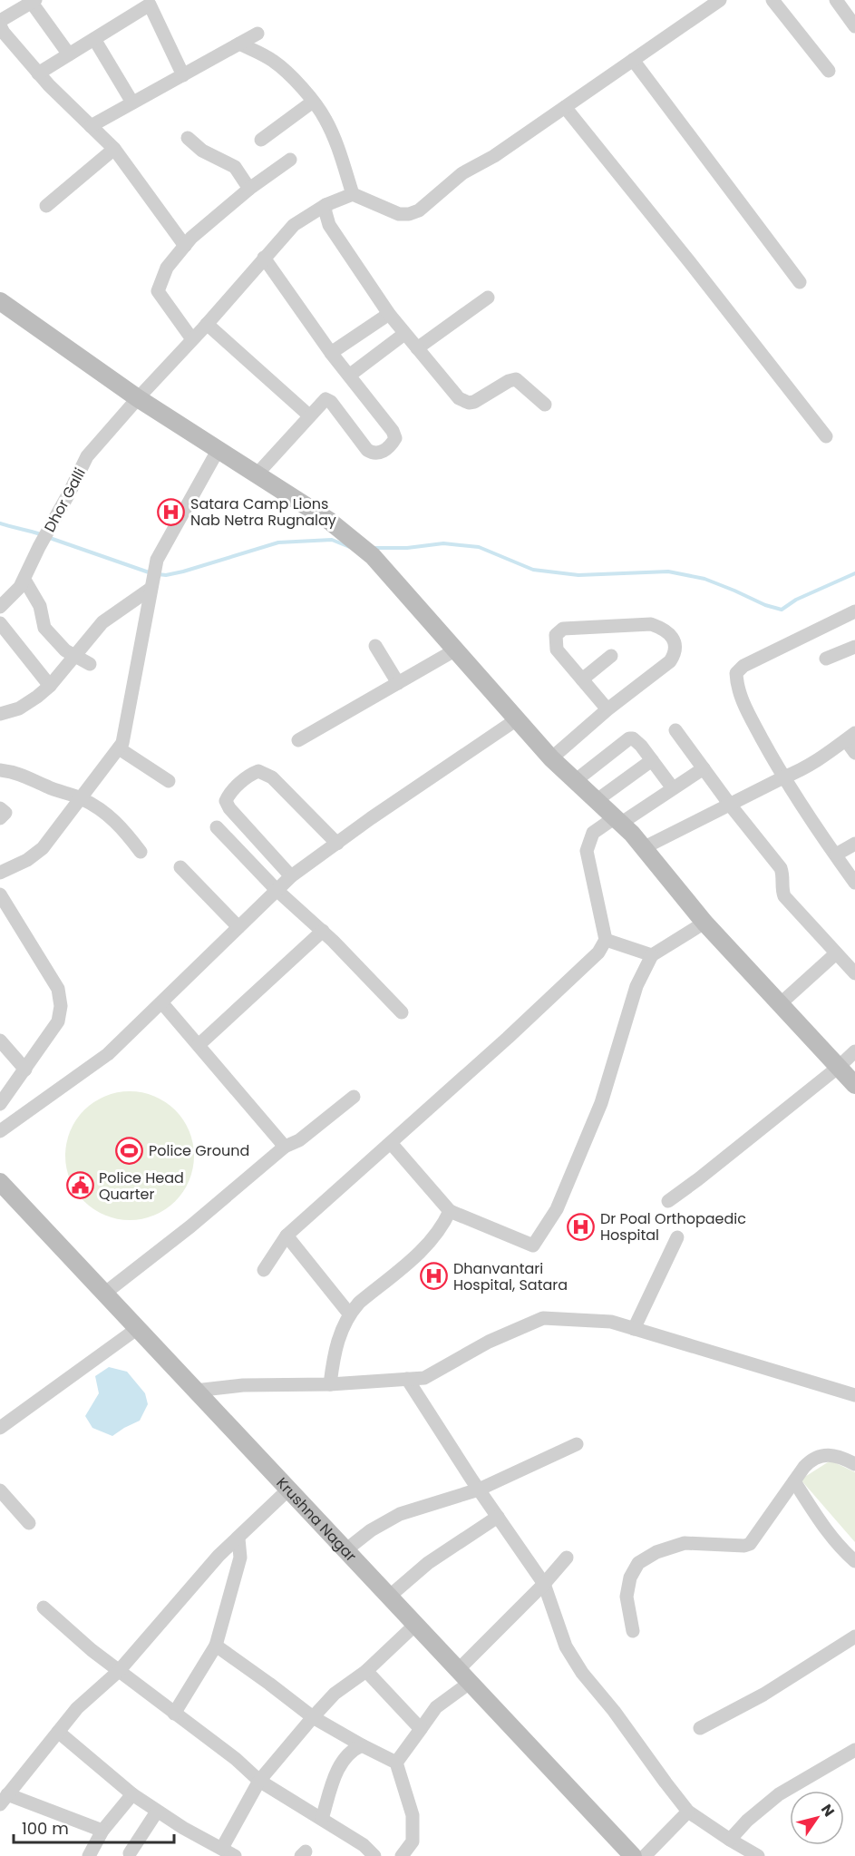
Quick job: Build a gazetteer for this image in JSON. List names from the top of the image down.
{
  "streets": {
    "main road": ["Krushna Nagar"],
    "street": ["Dhor Galli"]
  },
  "places": {
    "hospital": ["Satara Camp Lions Nab Netra Rugnalay", "Dr Poal Orthopaedic Hospital", "Dhanvantari Hospital, Satara"],
    "sports": ["Police Ground"],
    "public building": ["Police Head Quarter"]
  },
  "scale_bar": "100 m",
  "north": "top right"
}
